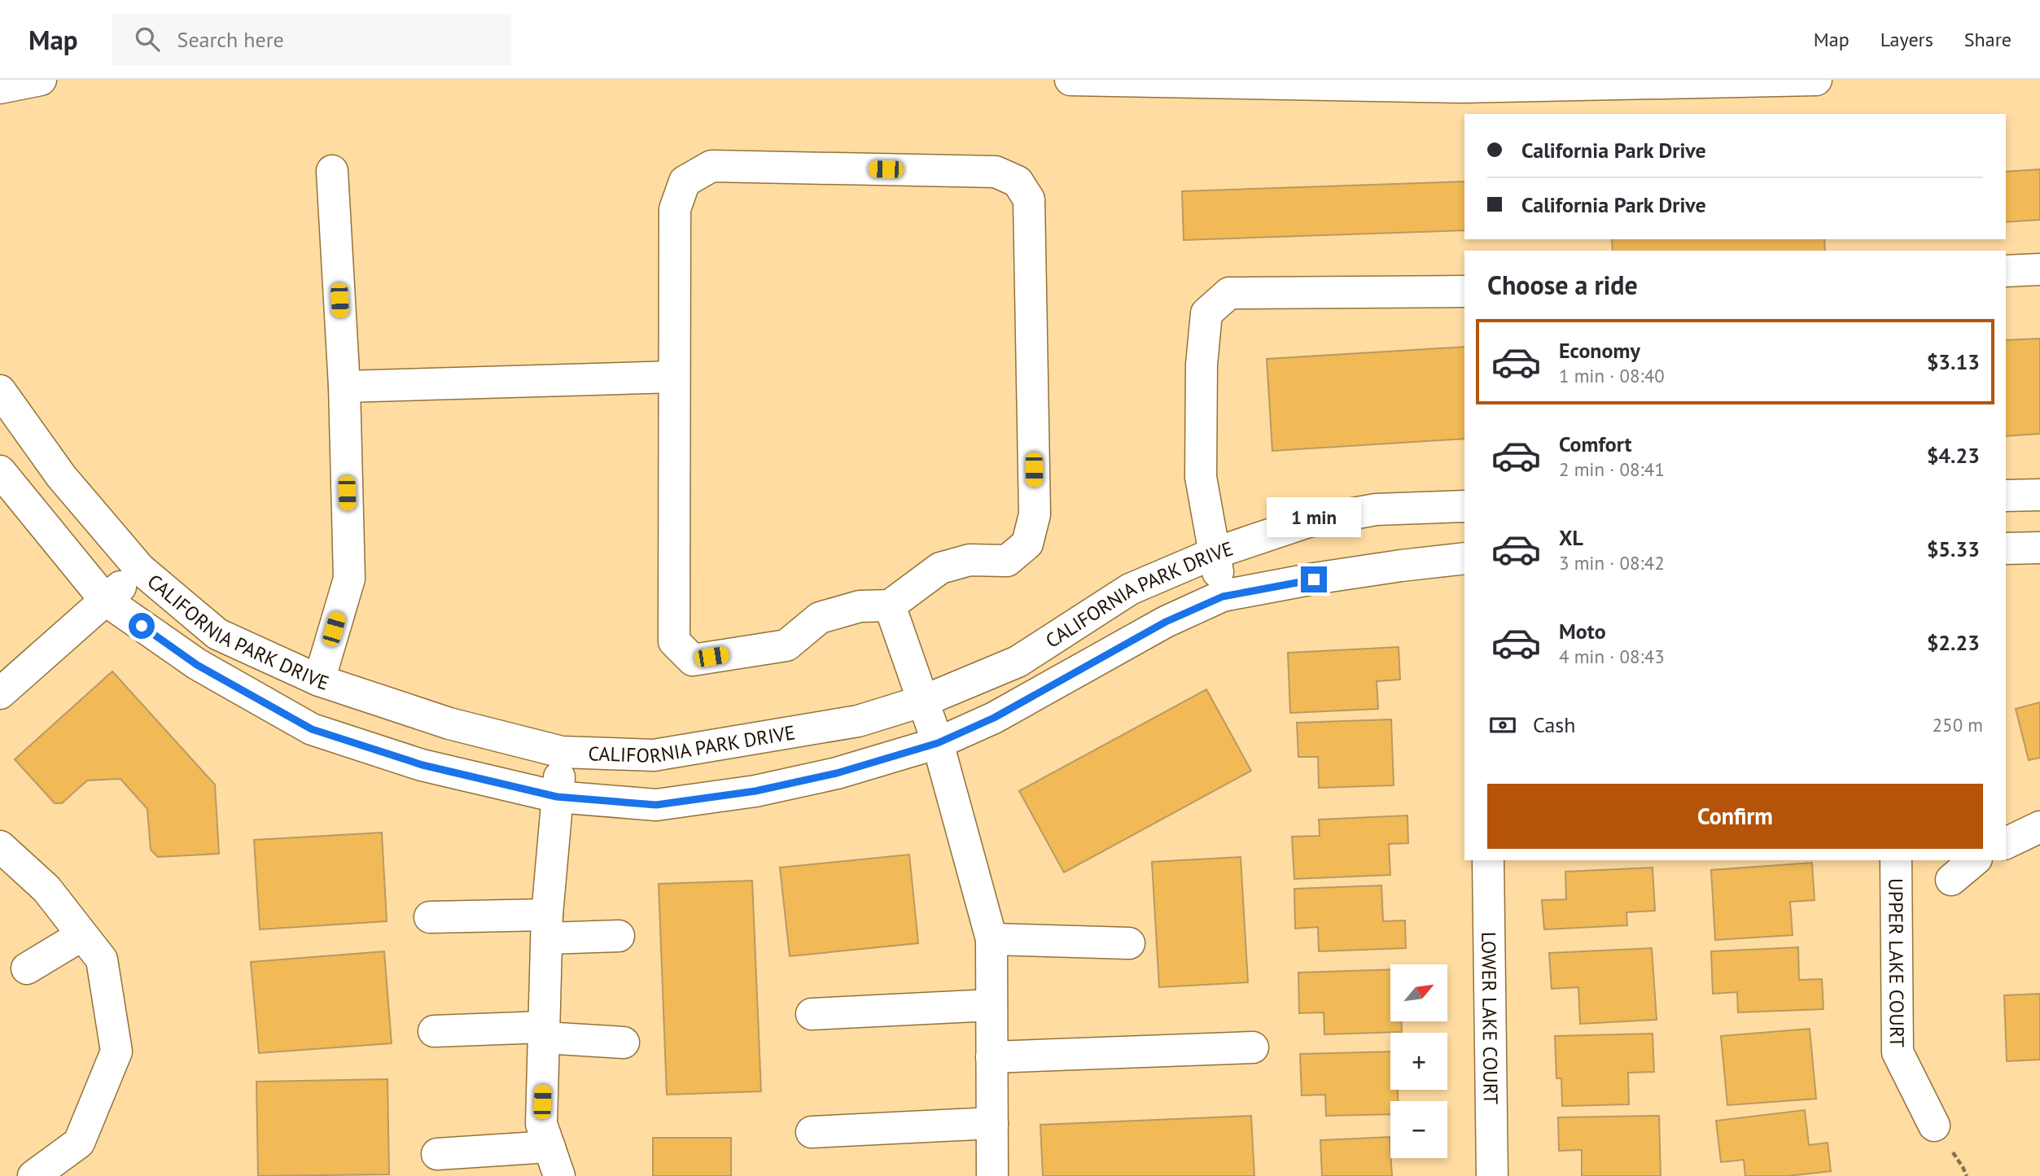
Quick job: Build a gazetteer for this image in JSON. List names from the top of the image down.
{
  "streets": {
    "street": ["CALIFORNIA PARK DRIVE", "UPPER LAKE COURT", "LOWER LAKE COURT"]
  },
  "north": "top right",
  "page": {
    "header": "Map",
    "search": "Search here",
    "nav": ["Map", "Layers", "Share"],
    "banner": ["California Park Drive", "California Park Drive"],
    "heading": "Choose a ride",
    "list": [
      {
        "name": "Economy",
        "note": "1 min · 08:40",
        "value": "$3.13"
      },
      {
        "name": "Comfort",
        "note": "2 min · 08:41",
        "value": "$4.23"
      },
      {
        "name": "XL",
        "note": "3 min · 08:42",
        "value": "$5.33"
      },
      {
        "name": "Moto",
        "note": "4 min · 08:43",
        "value": "$2.23"
      }
    ],
    "bubble": "1 min",
    "pay": ["Cash", "250 m"],
    "buttons": "Confirm",
    "map_buttons": ["+", "−"]
  }
}
